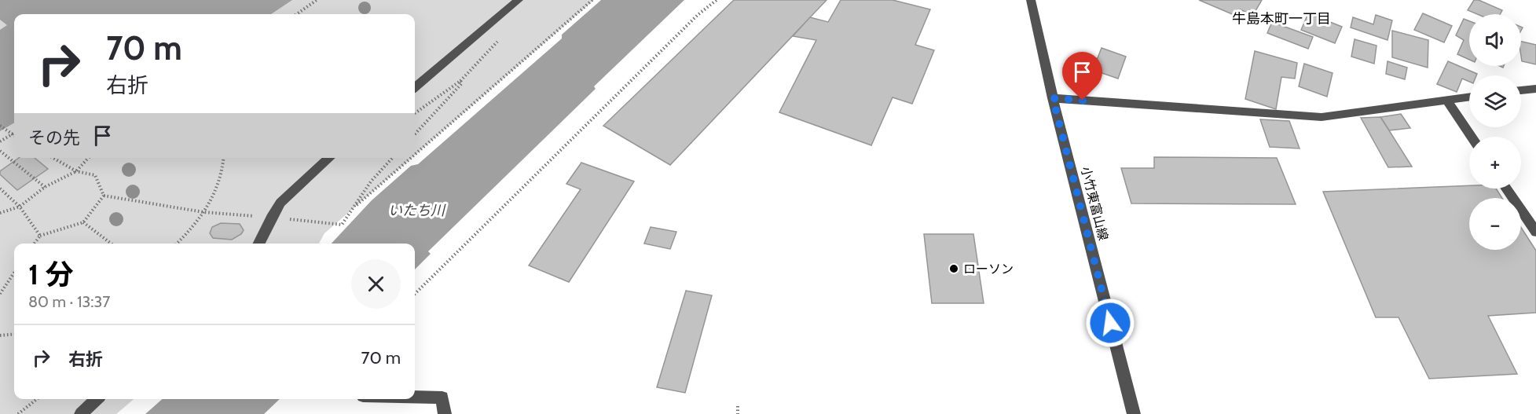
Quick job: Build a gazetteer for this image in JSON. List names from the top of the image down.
{
  "streets": {
    "street": ["小竹東富山線"]
  },
  "districts": ["牛島本町一丁目"],
  "water": ["いたち川"],
  "places": ["ローソン"],
  "page": {
    "map_buttons": ["+", "−"],
    "turn": ["70 m", "右折"],
    "then": "その先",
    "heading": ["1 分", "80 m · 13:37"],
    "list": [
      {
        "name": "右折",
        "value": "70 m"
      }
    ]
  }
}
